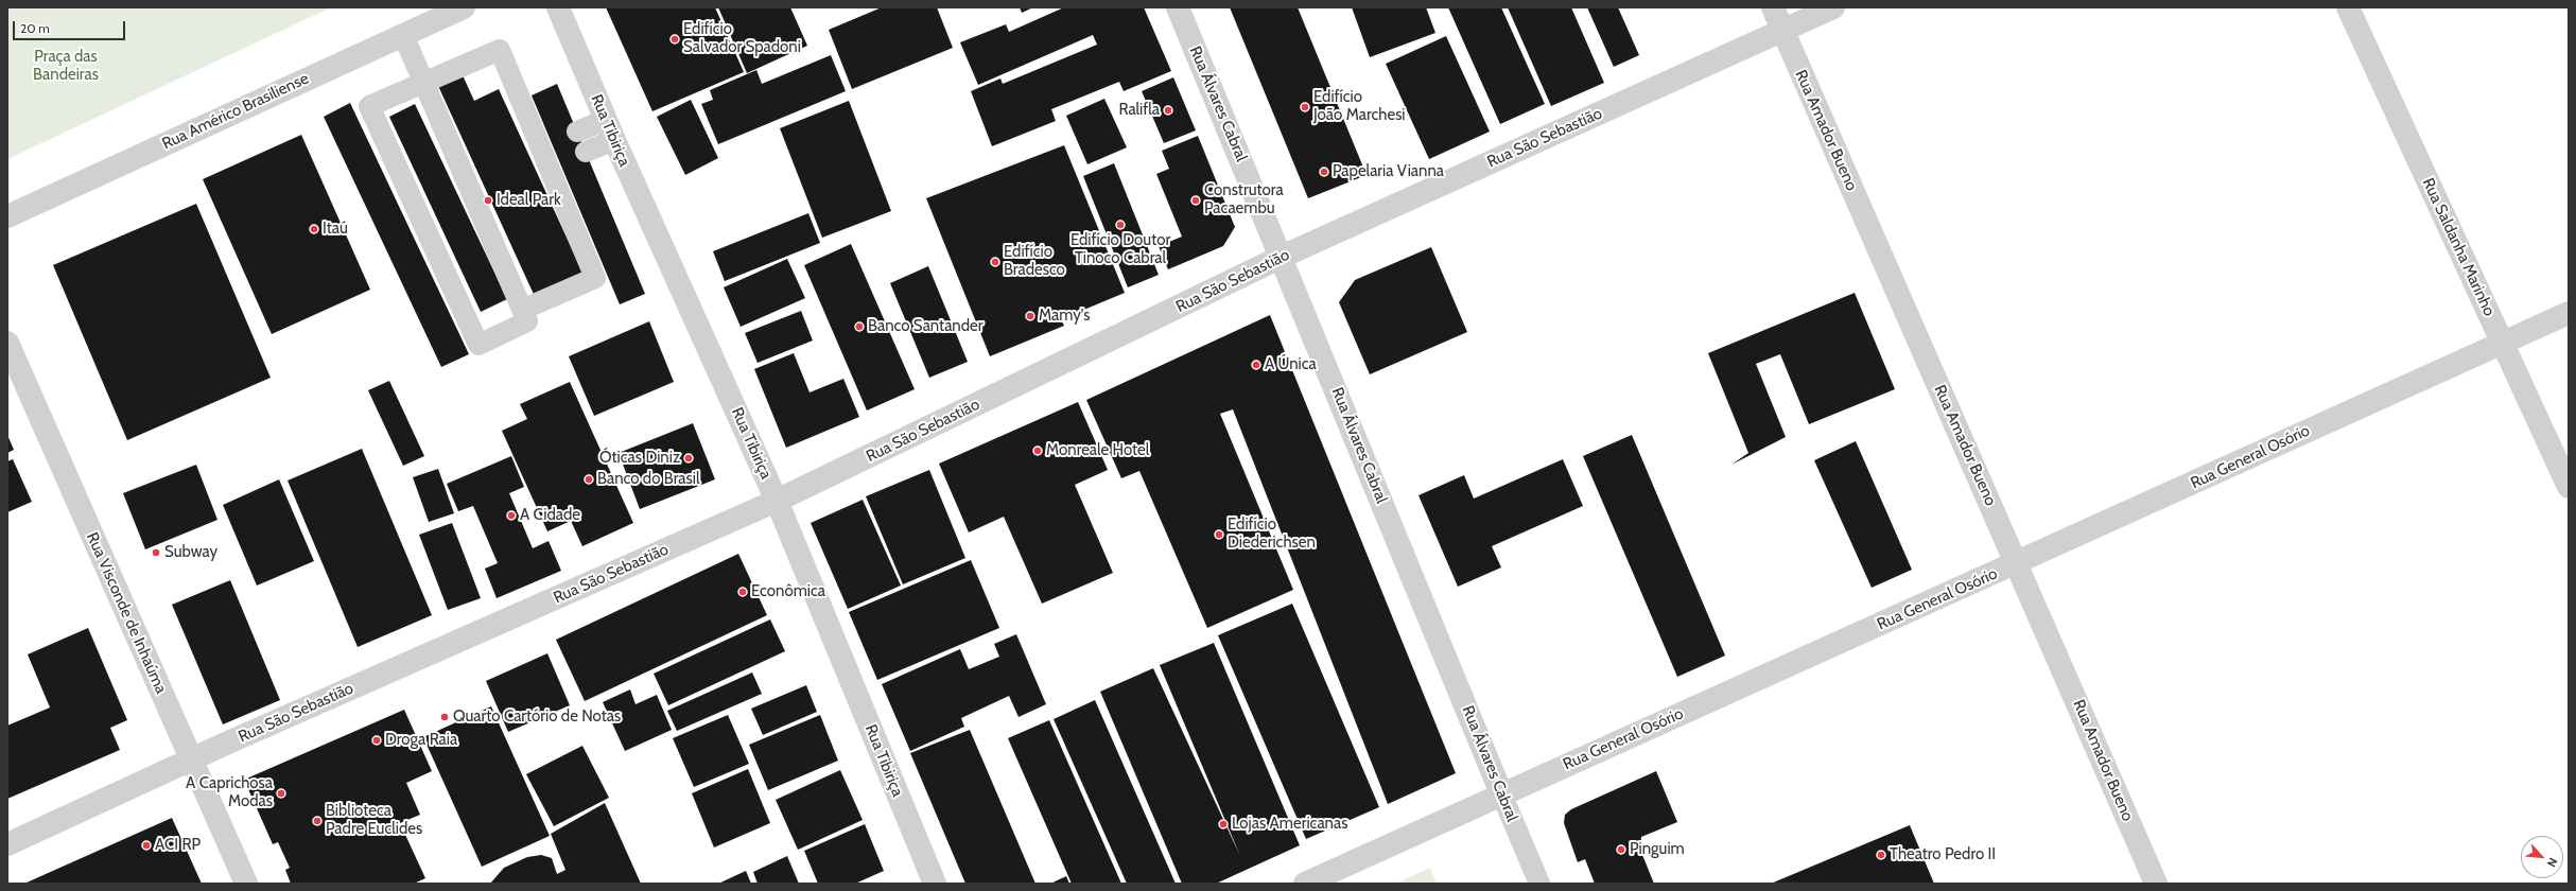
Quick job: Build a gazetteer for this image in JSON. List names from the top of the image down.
{
  "streets": {
    "street": [
      "Rua Álvares Cabral",
      "Rua Américo Brasiliense",
      "Rua Tibiriça",
      "Rua Amador Bueno",
      "Rua São Sebastião",
      "Rua Saldanha Marinho",
      "Rua General Osório",
      "Rua Visconde de Inhaúma"
    ]
  },
  "crossings": [
    ["Rua Álvares Cabral", "Rua São Sebastião"],
    ["Rua Álvares Cabral", "Rua General Osório"],
    ["Rua Tibiriça", "Rua São Sebastião"],
    ["Rua Amador Bueno", "Rua São Sebastião"],
    ["Rua Amador Bueno", "Rua General Osório"],
    ["Rua São Sebastião", "Rua Visconde de Inhaúma"],
    ["Rua Saldanha Marinho", "Rua General Osório"]
  ],
  "parks": ["Praça das Bandeiras"],
  "places": [
    "Edifício Salvador Spadoni",
    "Edifício João Marchesi",
    "Ralifla",
    "Papelaria Vianna",
    "Ideal Park",
    "Construtora Pacaembu",
    "Edifício Doutor Tinoco Cabral",
    "Itaú",
    "Edifício Bradesco",
    "Mamy's",
    "Banco Santander",
    "A Única",
    "Monreale Hotel",
    "Óticas Diniz",
    "Banco do Brasil",
    "A Cidade",
    "Edifício Diederichsen",
    "Subway",
    "Econômica",
    "Quarto Cartório de Notas",
    "Droga Raia",
    "A Caprichosa Modas",
    "Biblioteca Padre Euclides",
    "Lojas Americanas",
    "ACI RP",
    "Pinguim",
    "Theatro Pedro II"
  ],
  "scale_bar": "20 m",
  "north": "bottom right"
}
